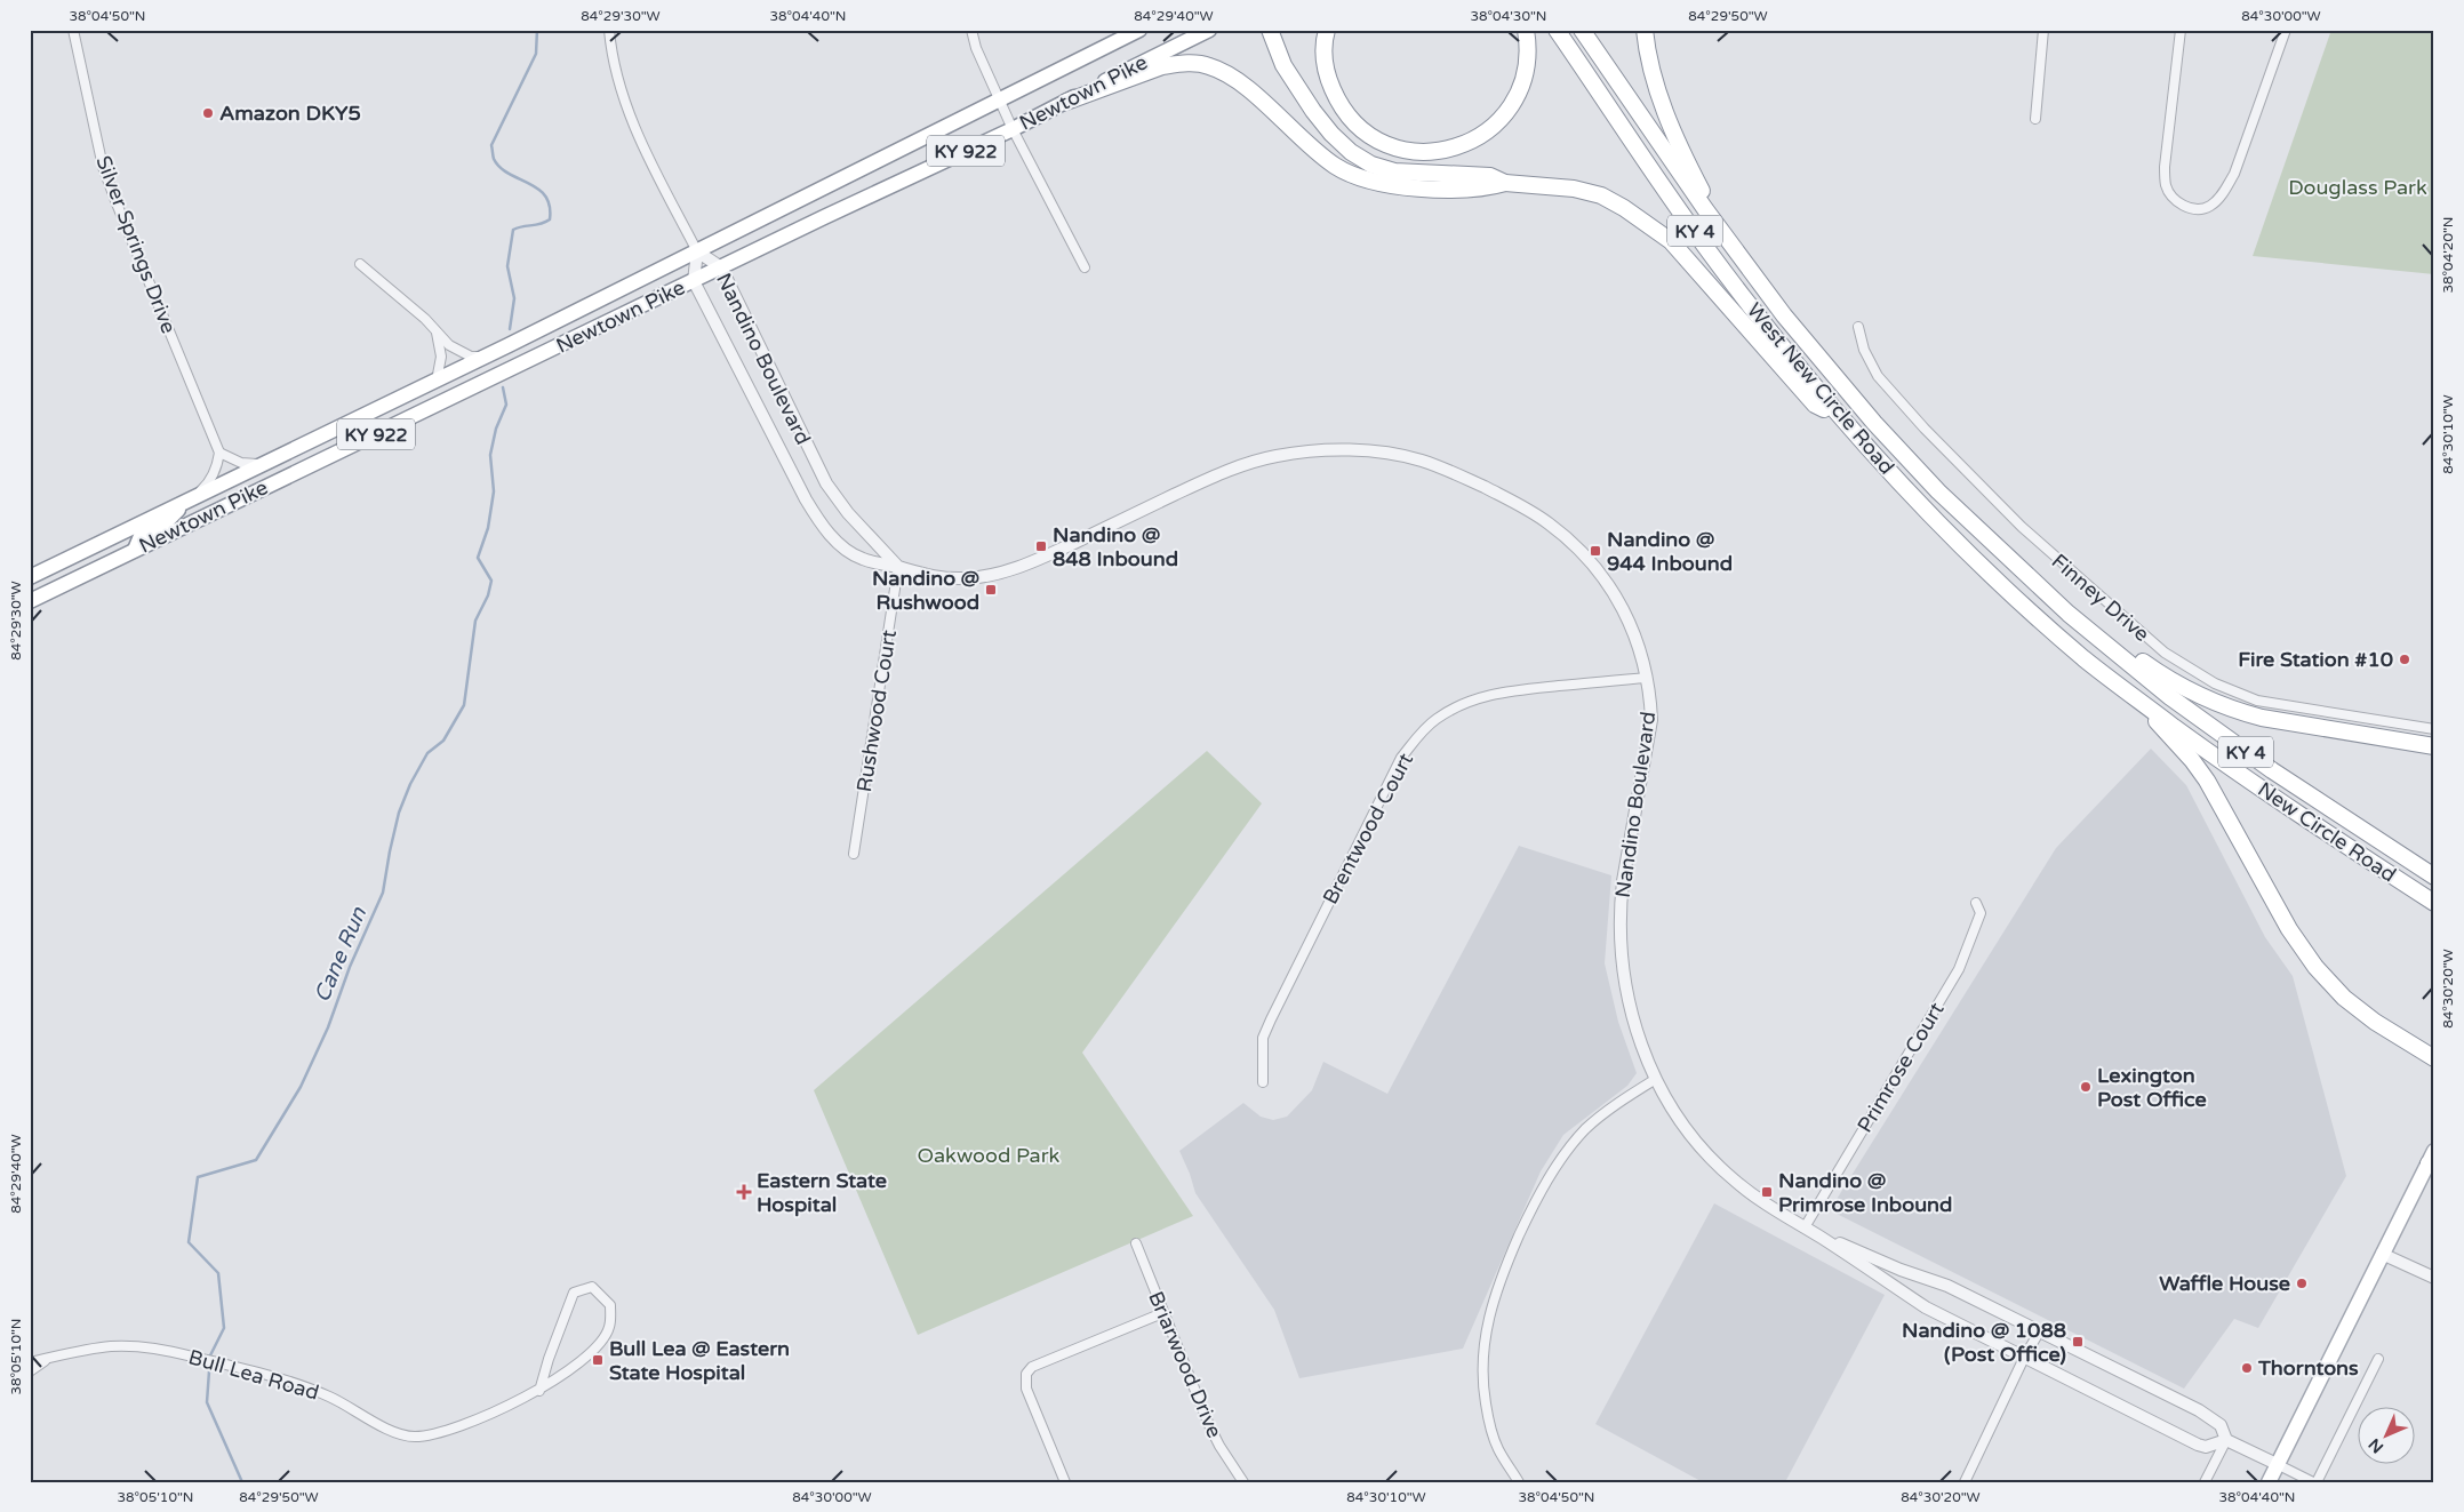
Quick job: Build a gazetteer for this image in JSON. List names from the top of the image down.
{
  "streets": {
    "highway": ["KY 4", "West New Circle Road", "New Circle Road"],
    "main road": ["Newtown Pike", "KY 922"],
    "street": [
      "Silver Springs Drive",
      "Nandino Boulevard",
      "Finney Drive",
      "Rushwood Court",
      "Brentwood Court",
      "Primrose Court",
      "Briarwood Drive",
      "Bull Lea Road"
    ]
  },
  "crossings": [
    ["Newtown Pike", "Nandino Boulevard"],
    ["Nandino Boulevard", "Rushwood Court"],
    ["Nandino Boulevard", "Brentwood Court"],
    ["Nandino Boulevard", "Primrose Court"],
    ["West New Circle Road", "New Circle Road"]
  ],
  "water": ["Cane Run"],
  "parks": ["Douglass Park", "Oakwood Park"],
  "places": {
    "other": [
      "Amazon DKY5",
      "Fire Station #10",
      "Lexington Post Office",
      "Waffle House",
      "Thorntons"
    ],
    "transit": [
      "Nandino @ 848 Inbound",
      "Nandino @ 944 Inbound",
      "Nandino @ Rushwood",
      "Nandino @ Primrose Inbound",
      "Nandino @ 1088 (Post Office)",
      "Bull Lea @ Eastern State Hospital"
    ],
    "health": ["Eastern State Hospital"]
  },
  "north": "bottom left",
  "coordinates": [
    "38°04'50\"N",
    "84°29'30\"W",
    "38°04'40\"N",
    "84°29'40\"W",
    "38°04'30\"N",
    "84°29'50\"W",
    "84°30'00\"W",
    "38°04'20\"N",
    "84°30'10\"W",
    "84°30'20\"W",
    "38°05'10\"N"
  ]
}
